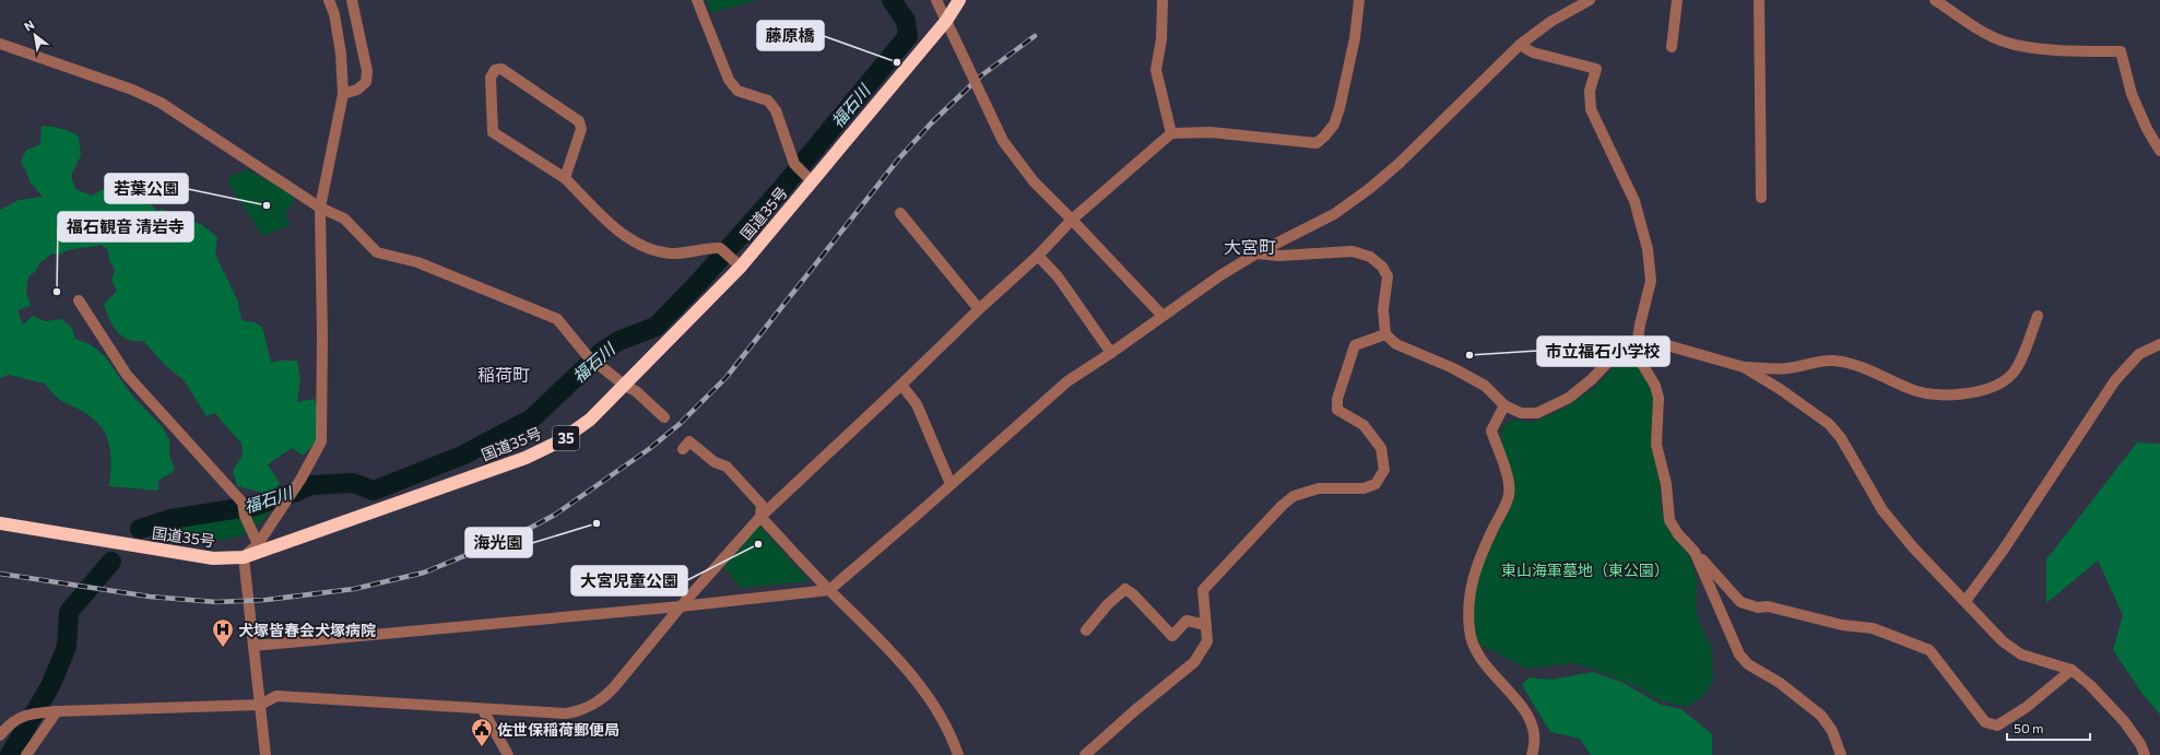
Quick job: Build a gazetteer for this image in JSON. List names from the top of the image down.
{
  "streets": {
    "highway": ["国道35号", "35"]
  },
  "districts": ["大宮町", "稲荷町"],
  "water": ["福石川"],
  "parks": ["東山海軍墓地（東公園）"],
  "places": {
    "other": [
      "藤原橋",
      "若葉公園",
      "福石観音 清岩寺",
      "市立福石小学校",
      "海光園",
      "大宮児童公園"
    ],
    "hospital": ["犬塚皆春会犬塚病院"],
    "public building": ["佐世保稲荷郵便局"]
  },
  "scale_bar": "50 m",
  "north": "top left"
}
